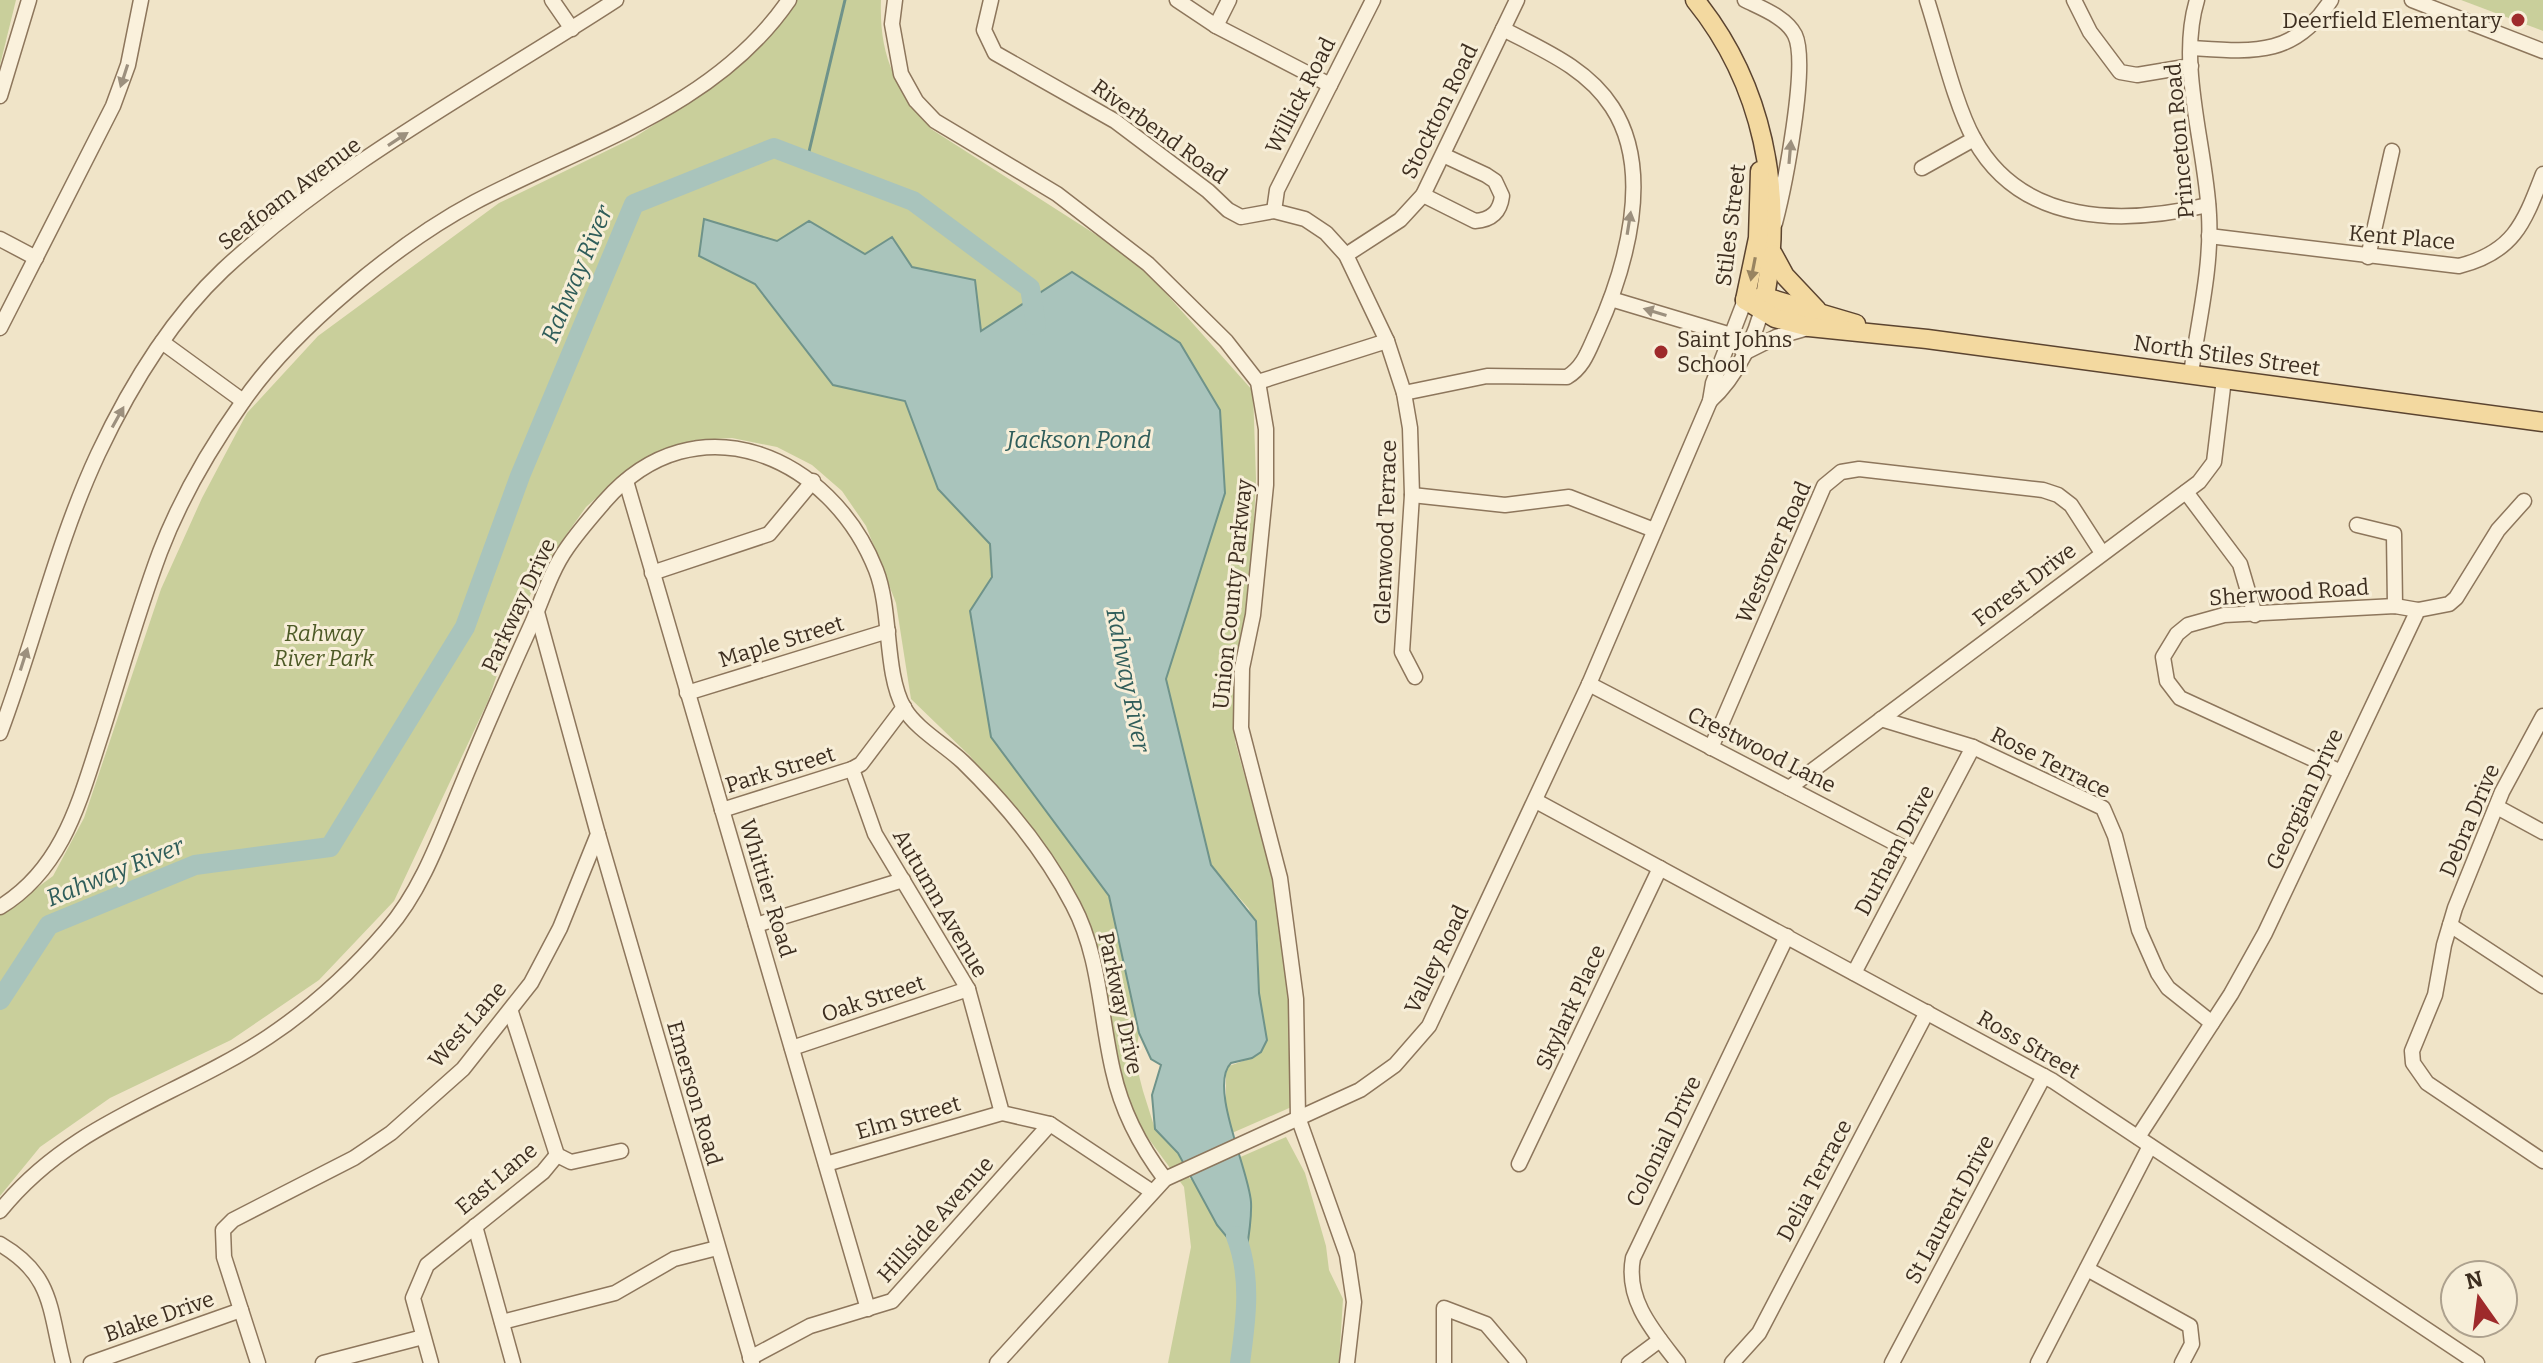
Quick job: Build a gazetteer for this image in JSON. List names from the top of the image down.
{
  "streets": {
    "main road": ["Stiles Street", "North Stiles Street"],
    "street": [
      "Willick Road",
      "Stockton Road",
      "Riverbend Road",
      "Princeton Road",
      "Seafoam Avenue",
      "Kent Place",
      "Glenwood Terrace",
      "Westover Road",
      "Forest Drive",
      "Sherwood Road",
      "Union County Parkway",
      "Parkway Drive",
      "Maple Street",
      "Crestwood Lane",
      "Rose Terrace",
      "Park Street",
      "Georgian Drive",
      "Debra Drive",
      "Durham Drive",
      "Whittier Road",
      "Autumn Avenue",
      "Valley Road",
      "Oak Street",
      "Skylark Place",
      "West Lane",
      "Ross Street",
      "Emerson Road",
      "Elm Street",
      "Colonial Drive",
      "East Lane",
      "Delia Terrace",
      "St Laurent Drive",
      "Hillside Avenue",
      "Blake Drive"
    ]
  },
  "crossings": [
    ["Willick Road", "Riverbend Road"],
    ["Stockton Road", "Riverbend Road"],
    ["Stockton Road", "Glenwood Terrace"],
    ["Riverbend Road", "Glenwood Terrace"],
    ["Princeton Road", "Kent Place"],
    ["Princeton Road", "North Stiles Street"],
    ["Stiles Street", "North Stiles Street"],
    ["Stiles Street", "Valley Road"],
    ["North Stiles Street", "Forest Drive"],
    ["North Stiles Street", "Valley Road"],
    ["Westover Road", "Forest Drive"],
    ["Westover Road", "Crestwood Lane"],
    ["Forest Drive", "Crestwood Lane"],
    ["Forest Drive", "Rose Terrace"],
    ["Sherwood Road", "Georgian Drive"],
    ["Union County Parkway", "Valley Road"],
    ["Parkway Drive", "Maple Street"],
    ["Parkway Drive", "Whittier Road"],
    ["Parkway Drive", "Valley Road"],
    ["Maple Street", "Whittier Road"],
    ["Crestwood Lane", "Durham Drive"],
    ["Crestwood Lane", "Valley Road"],
    ["Rose Terrace", "Georgian Drive"],
    ["Rose Terrace", "Durham Drive"],
    ["Park Street", "Whittier Road"],
    ["Park Street", "Autumn Avenue"],
    ["Georgian Drive", "Ross Street"],
    ["Durham Drive", "Ross Street"],
    ["Whittier Road", "Oak Street"],
    ["Whittier Road", "Elm Street"],
    ["Whittier Road", "Hillside Avenue"],
    ["Autumn Avenue", "Oak Street"],
    ["Autumn Avenue", "Elm Street"],
    ["Valley Road", "Ross Street"],
    ["Skylark Place", "Ross Street"],
    ["West Lane", "Emerson Road"],
    ["West Lane", "East Lane"],
    ["West Lane", "Blake Drive"],
    ["Ross Street", "Colonial Drive"],
    ["Ross Street", "Delia Terrace"],
    ["Ross Street", "St Laurent Drive"],
    ["Emerson Road", "Hillside Avenue"]
  ],
  "water": ["Rahway River", "Jackson Pond"],
  "parks": ["Rahway River Park"],
  "places": ["Deerfield Elementary", "Saint Johns School"],
  "north": "top"
}
